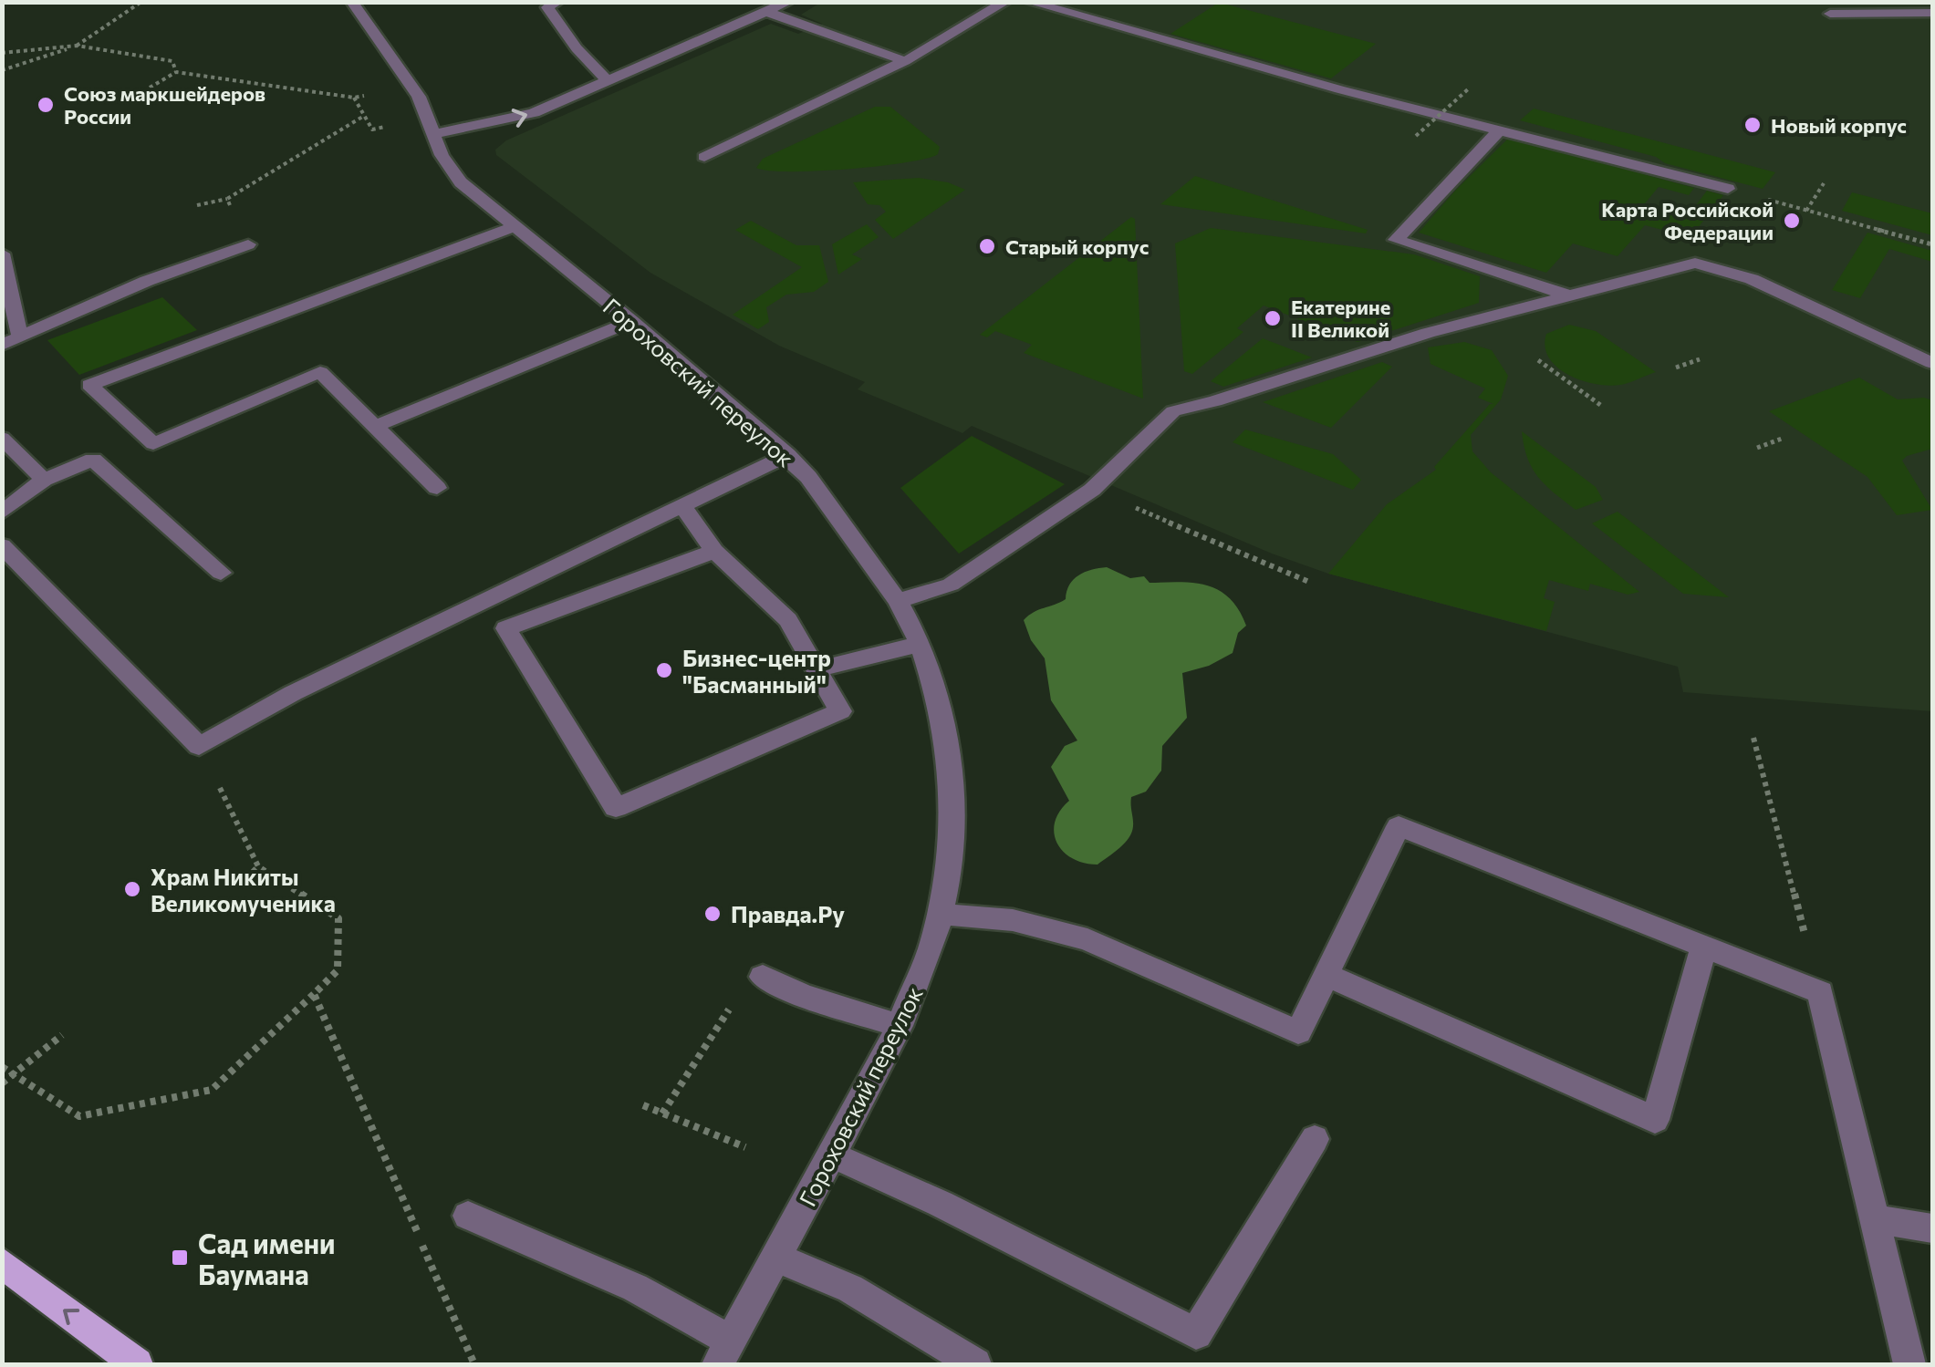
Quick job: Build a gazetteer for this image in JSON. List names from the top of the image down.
{
  "streets": {
    "street": ["Гороховский переулок"]
  },
  "places": {
    "other": [
      "Союз маркшейдеров России",
      "Новый корпус",
      "Карта Российской Федерации",
      "Старый корпуc",
      "Екатерине II Великой",
      "Бизнес-центр \"Басманный\"",
      "Храм Никиты Великомученика",
      "Правда.Ру"
    ],
    "transit": ["Сад имени Баумана"]
  }
}
